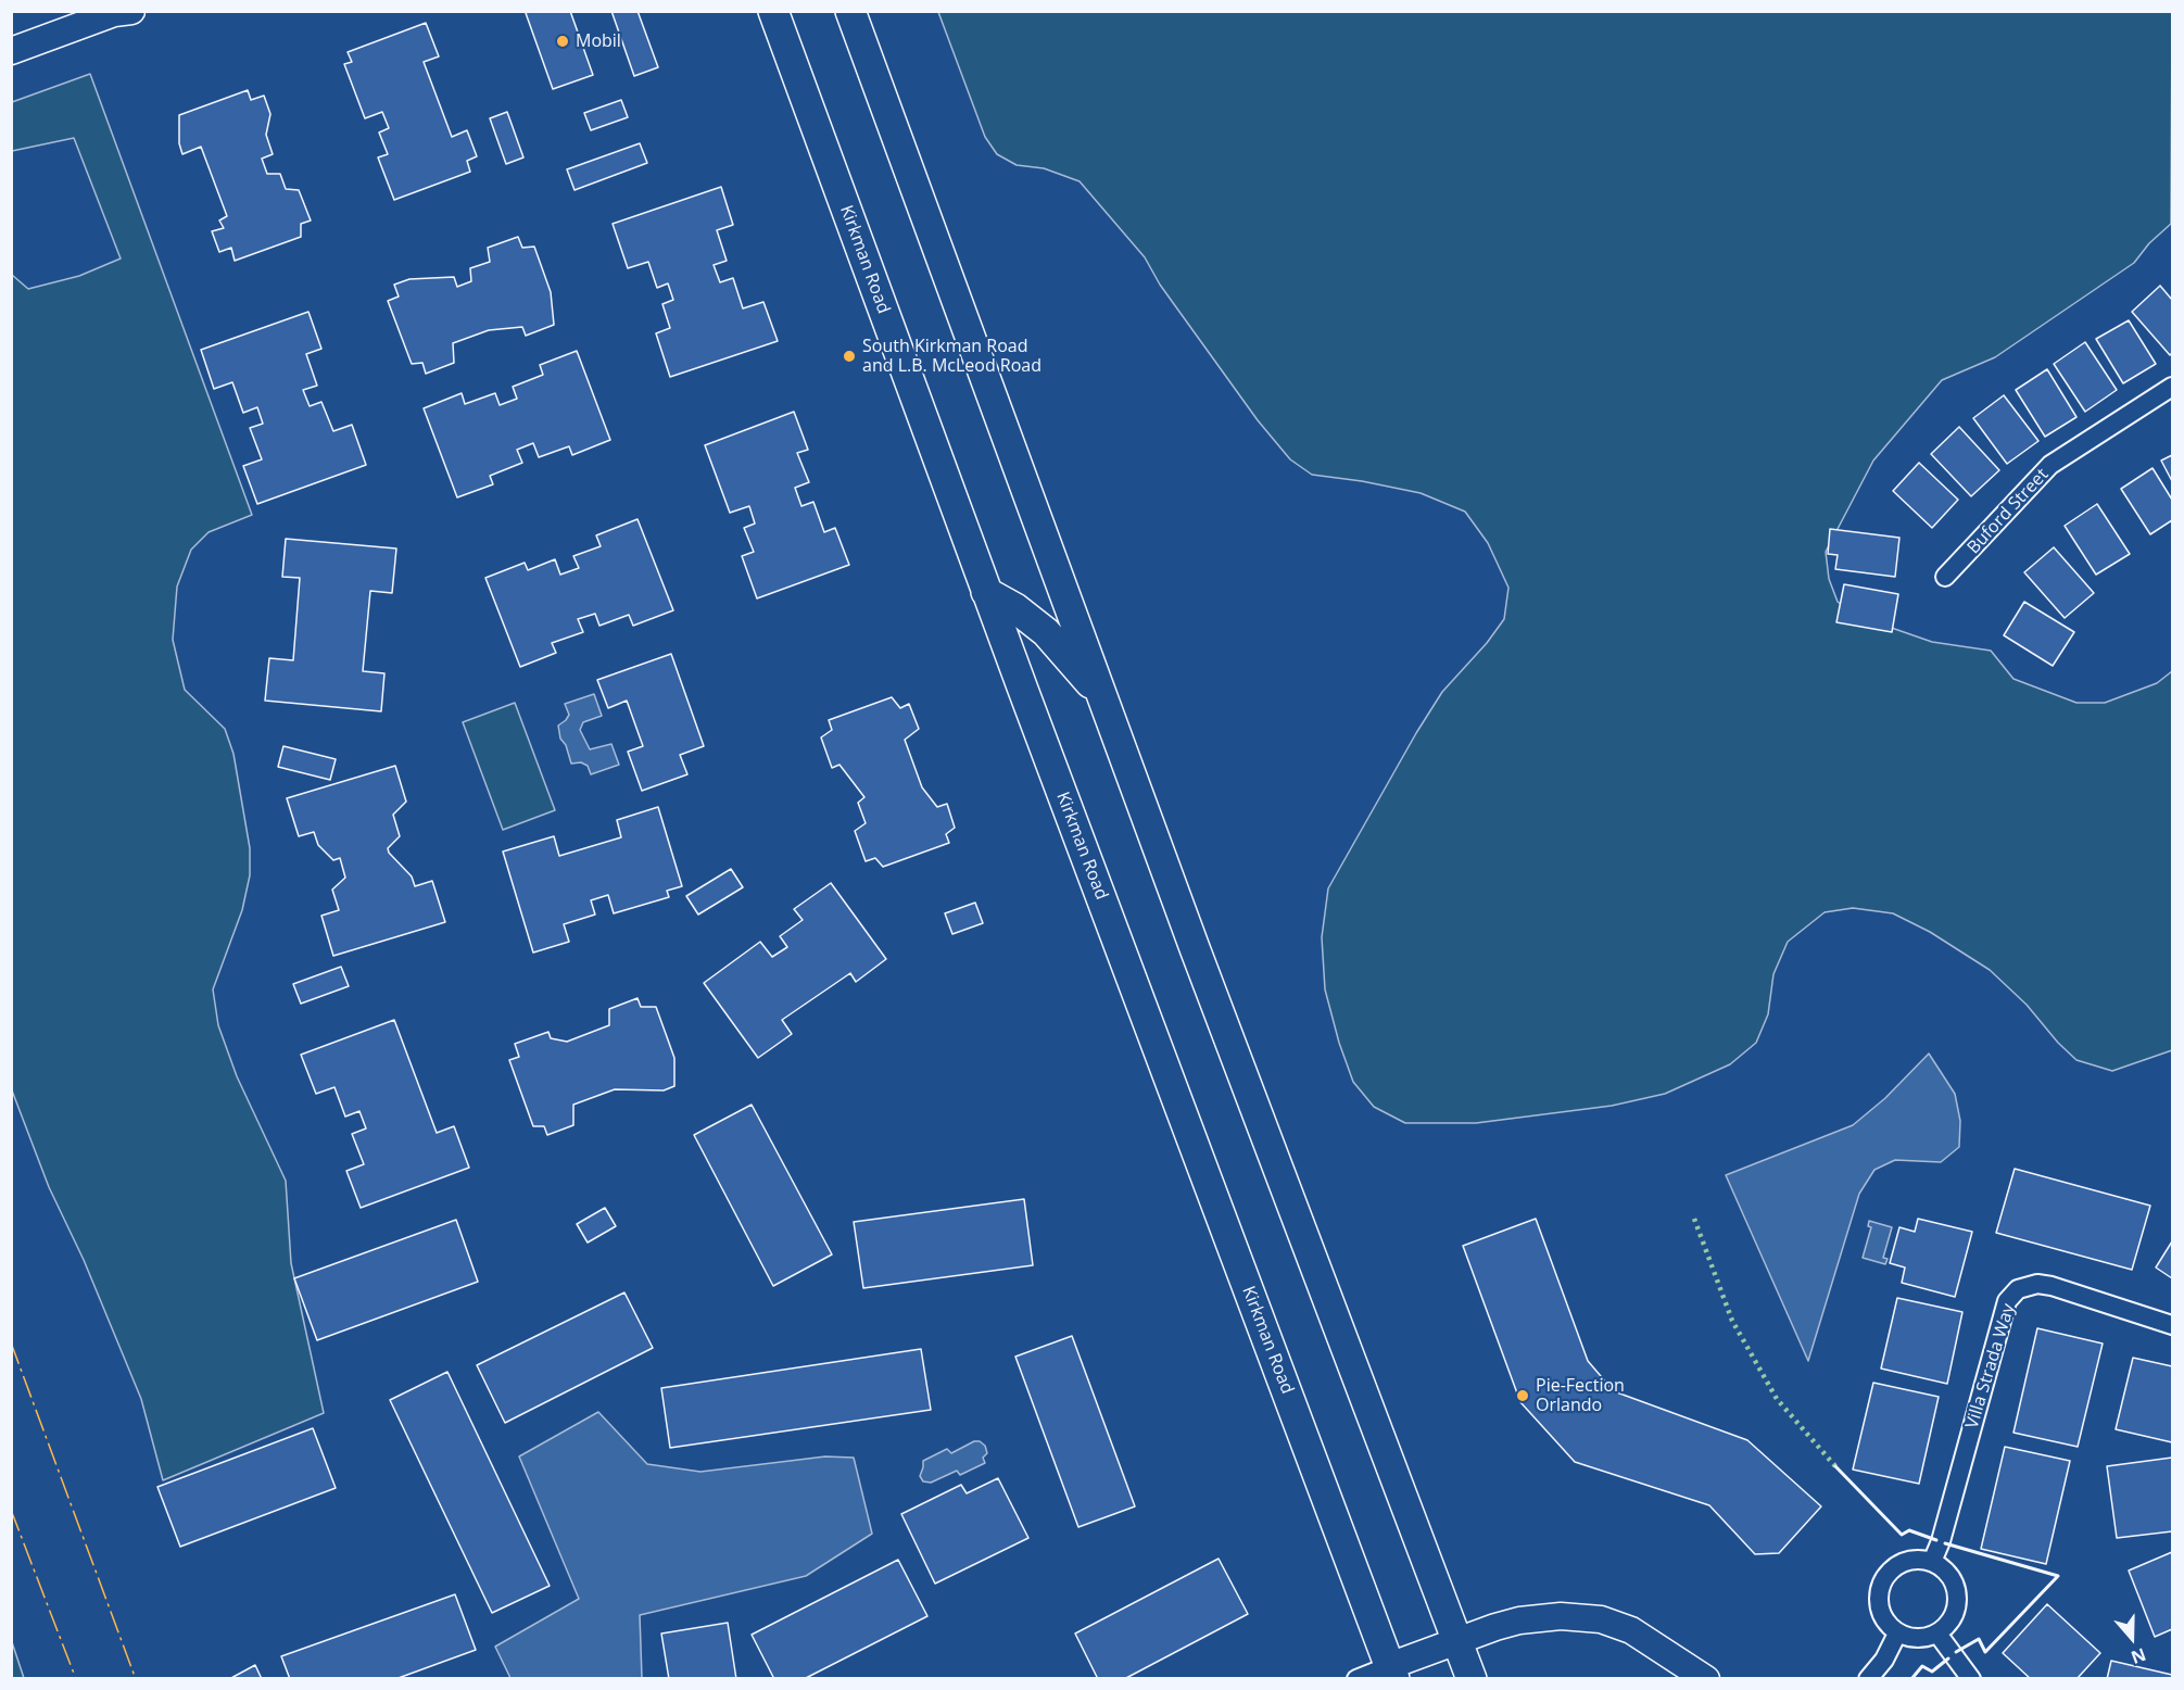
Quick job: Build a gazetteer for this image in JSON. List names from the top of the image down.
{
  "streets": {
    "main road": ["Kirkman Road"],
    "street": ["Buford Street", "Villa Strada Way"]
  },
  "places": ["Mobil", "South Kirkman Road and L.B. McLeod Road", "Pie-Fection Orlando"],
  "north": "bottom"
}
